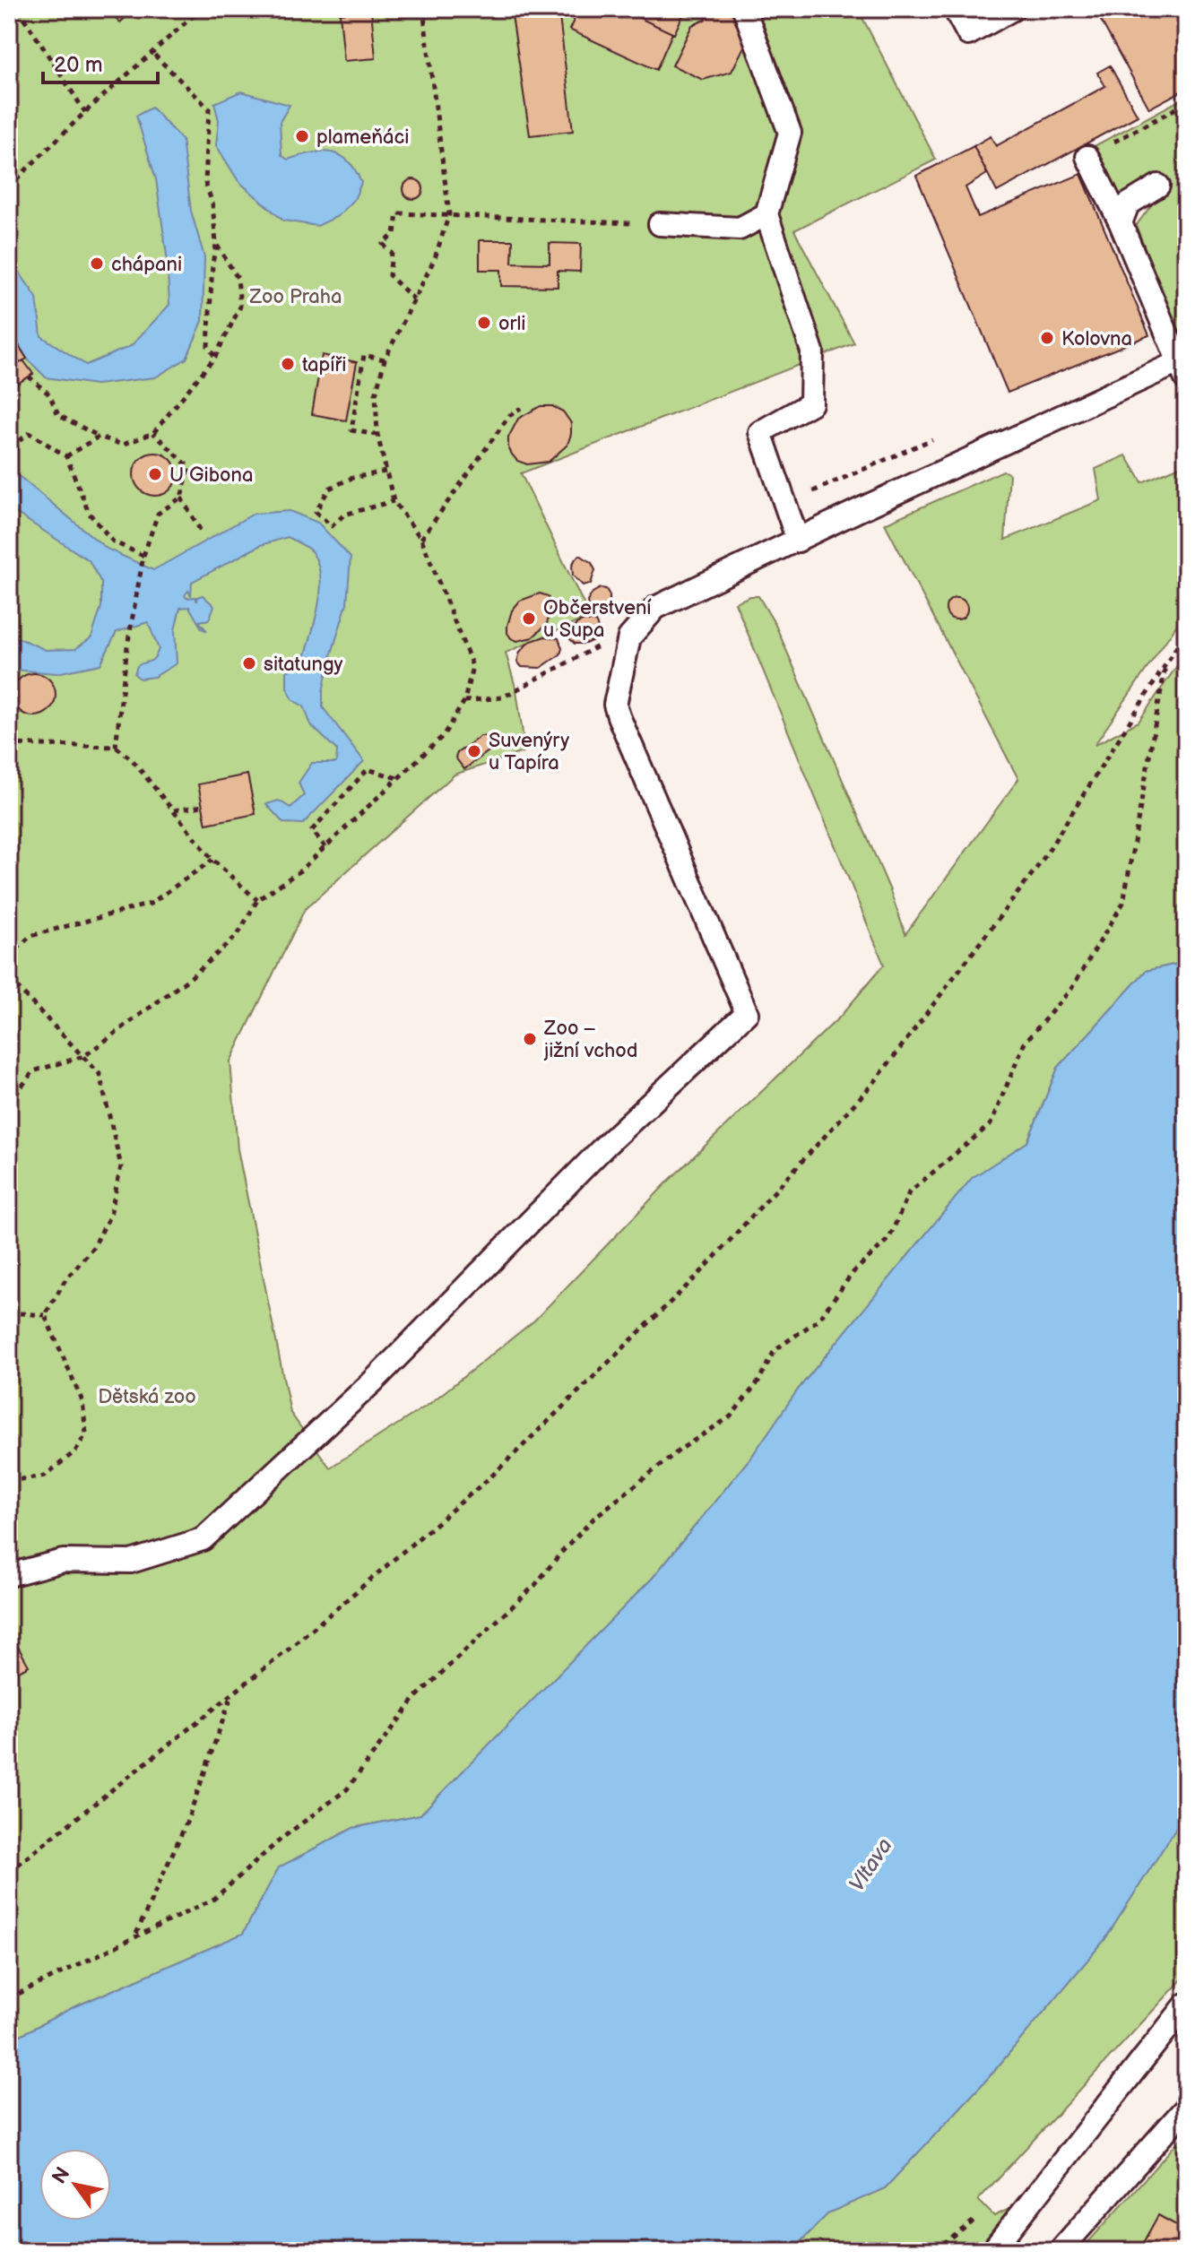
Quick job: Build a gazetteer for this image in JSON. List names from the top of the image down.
{
  "water": ["Vltava"],
  "parks": ["Zoo Praha", "Dětská zoo"],
  "places": [
    "plameňáci",
    "chápani",
    "orli",
    "Kolovna",
    "tapíři",
    "U Gibona",
    "Občerstvení u Supa",
    "sitatungy",
    "Suvenýry u Tapíra",
    "Zoo – jižní vchod"
  ],
  "scale_bar": "20 m",
  "north": "top left"
}
